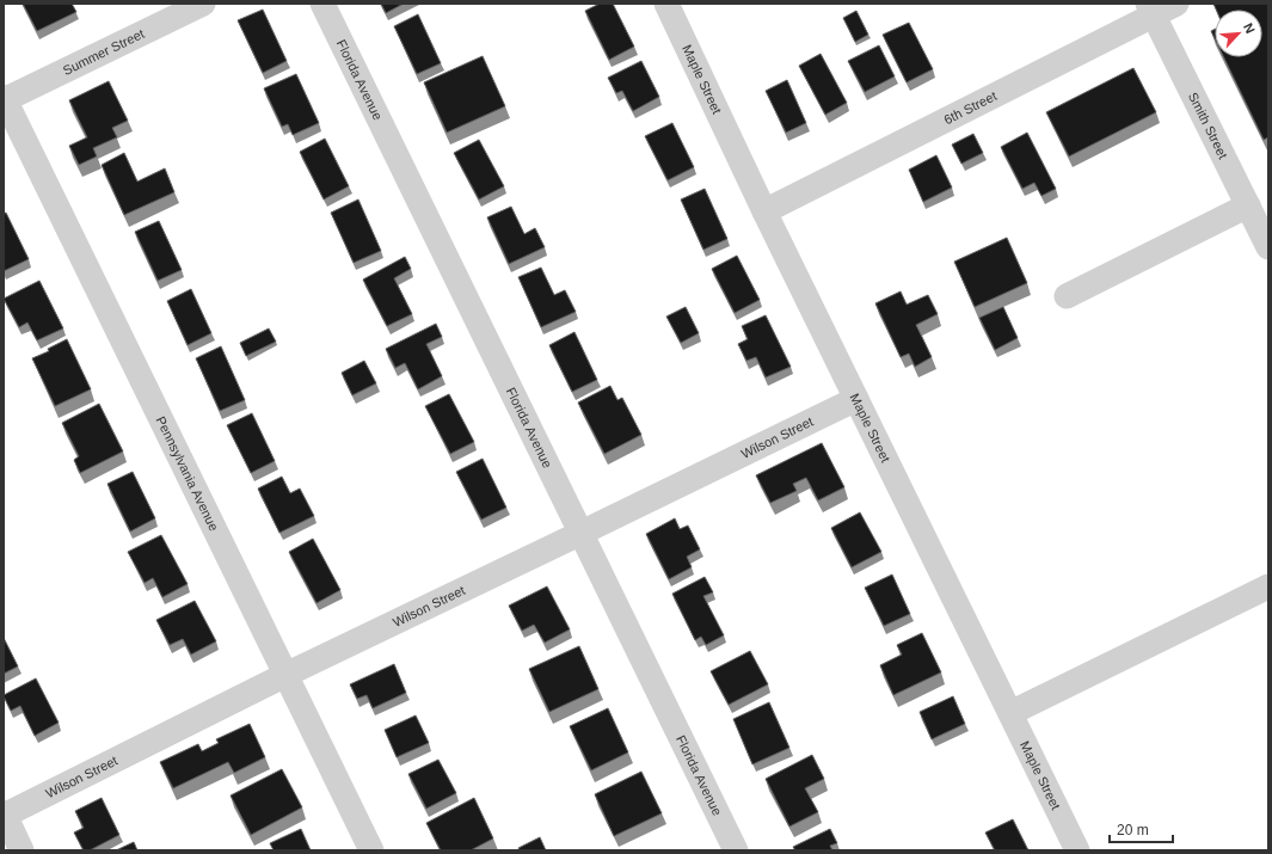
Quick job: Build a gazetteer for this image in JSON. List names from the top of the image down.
{
  "streets": {
    "street": [
      "Summer Street",
      "Florida Avenue",
      "Maple Street",
      "6th Street",
      "Smith Street",
      "Wilson Street",
      "Pennsylvania Avenue"
    ]
  },
  "crossings": [
    ["Summer Street", "Pennsylvania Avenue"],
    ["Florida Avenue", "Wilson Street"],
    ["Maple Street", "6th Street"],
    ["Maple Street", "Wilson Street"],
    ["6th Street", "Smith Street"],
    ["Wilson Street", "Pennsylvania Avenue"]
  ],
  "scale_bar": "20 m",
  "north": "top right"
}
